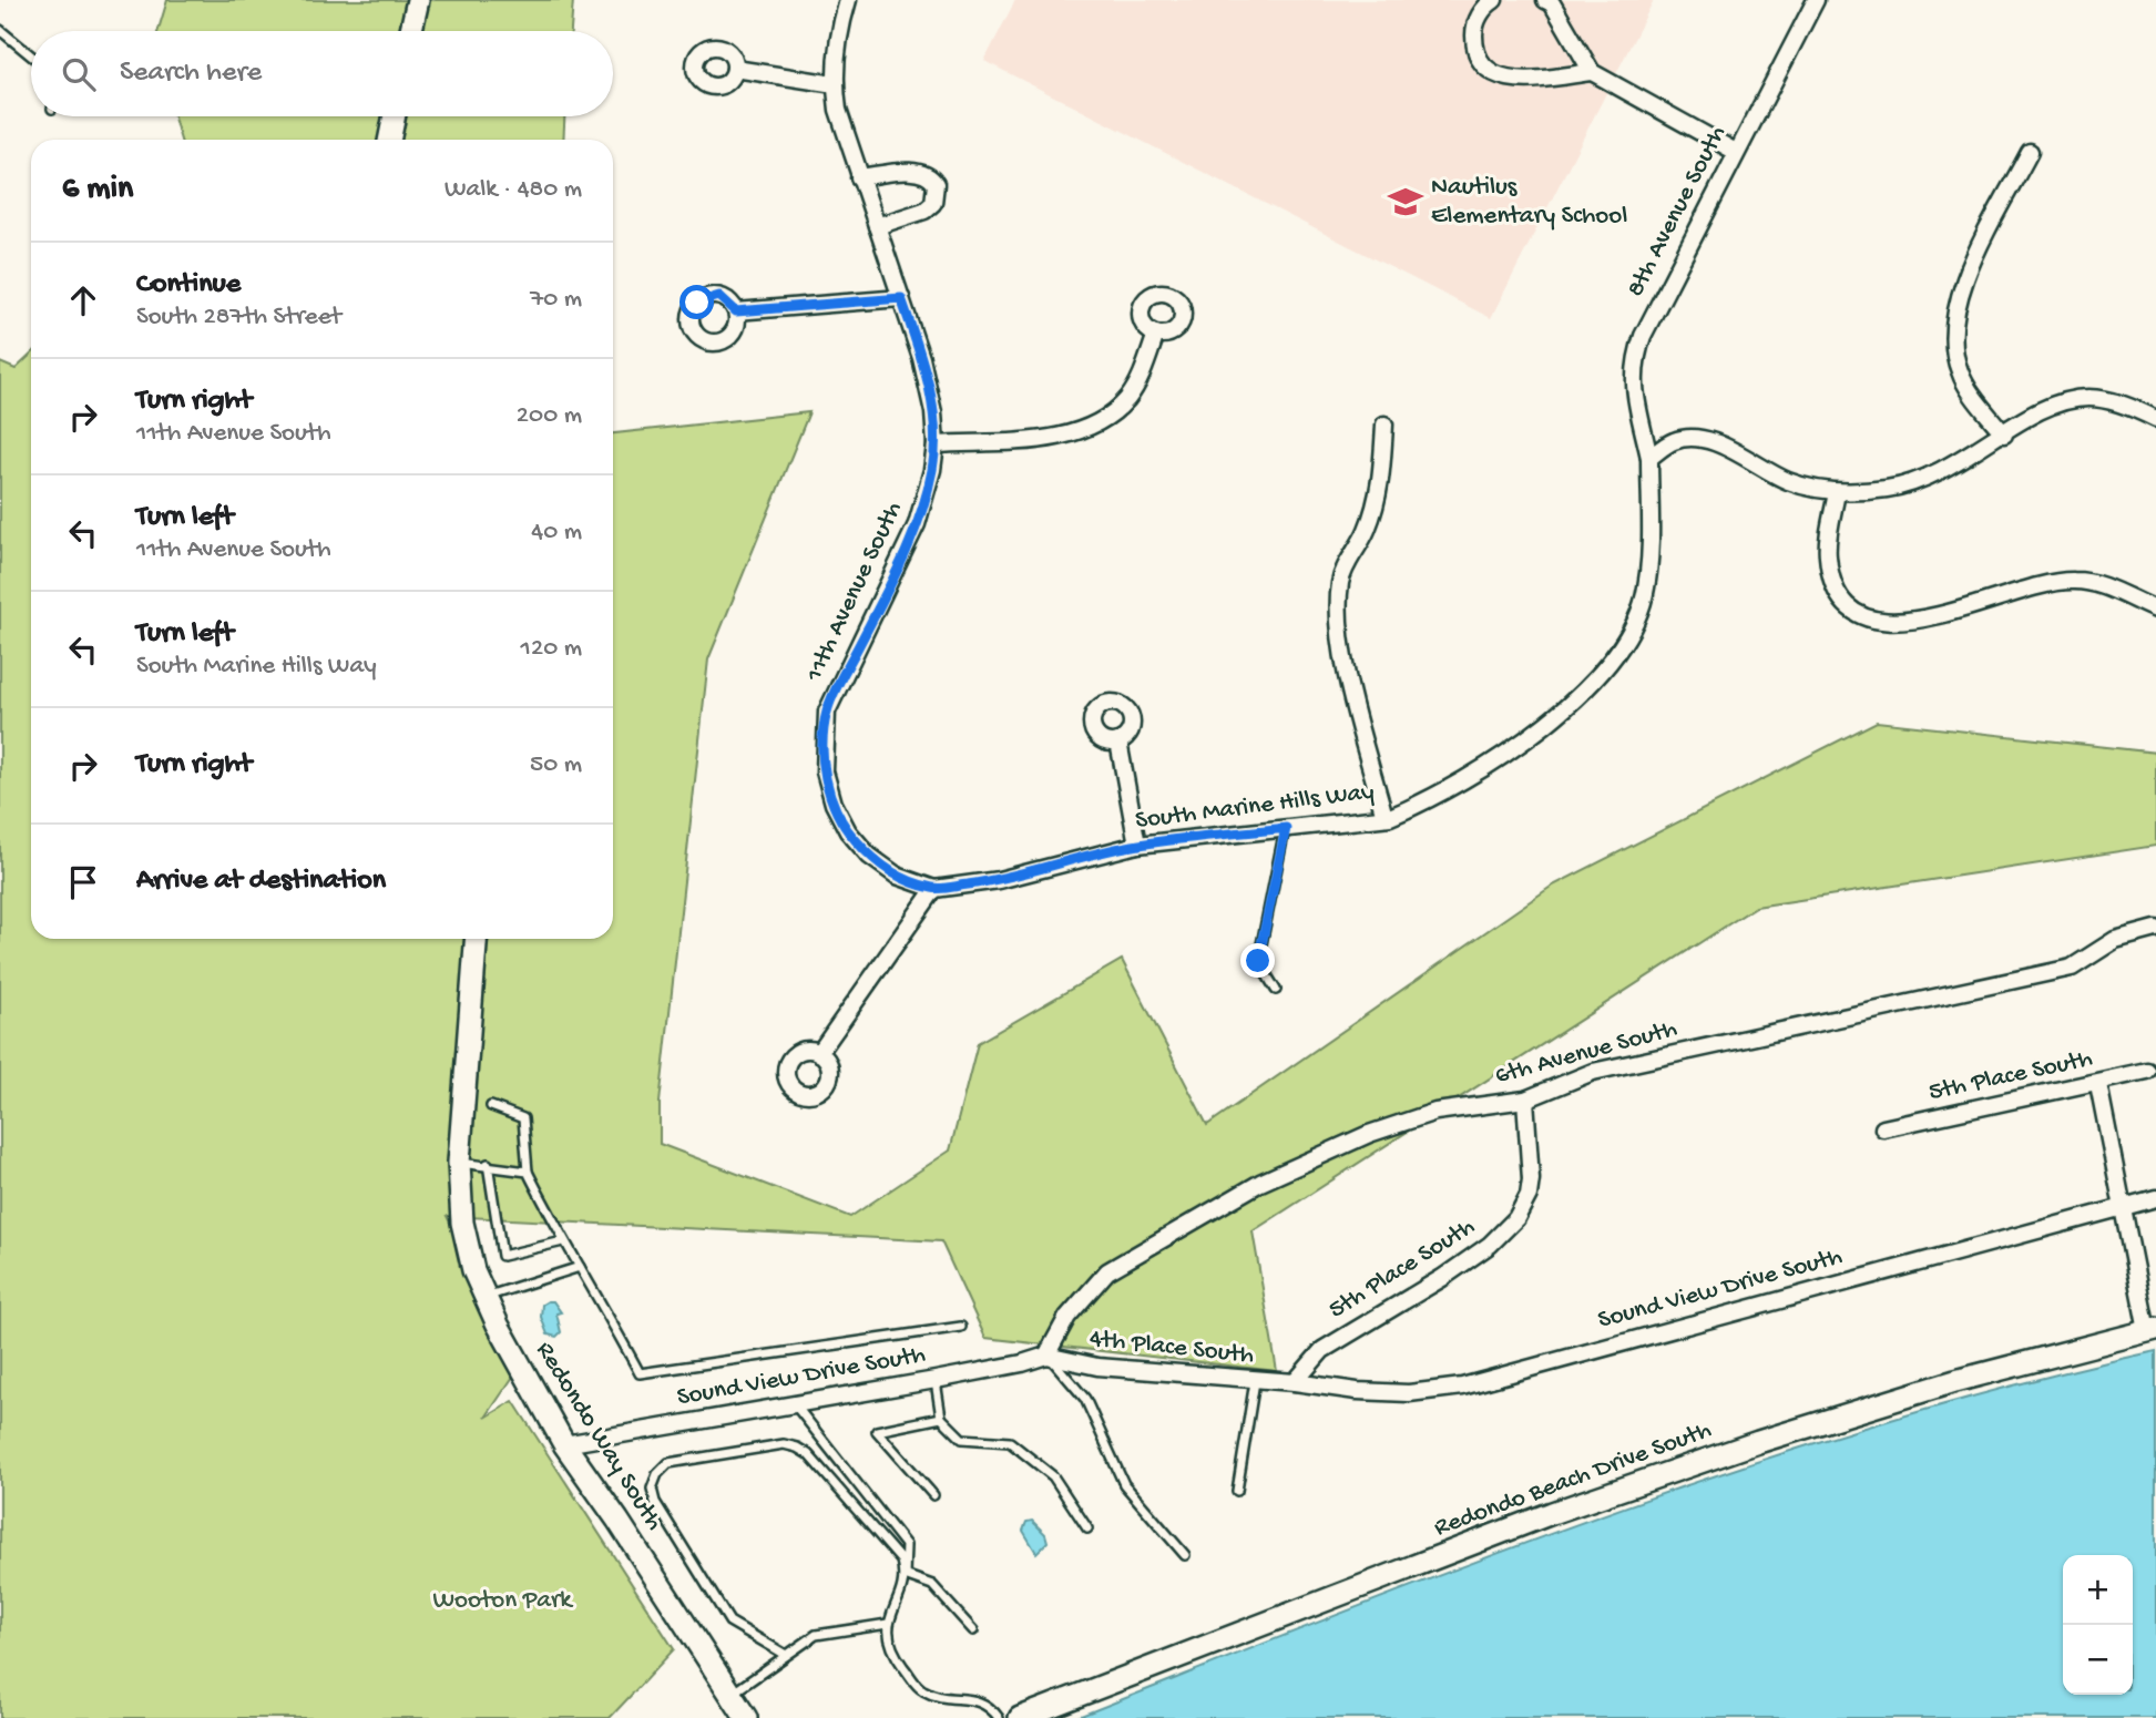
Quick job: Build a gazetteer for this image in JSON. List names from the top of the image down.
{
  "streets": {
    "street": [
      "8th Avenue South",
      "11th Avenue South",
      "South Marine Hills Way",
      "6th Avenue South",
      "5th Place South",
      "Sound View Drive South",
      "4th Place South",
      "Redondo Way South",
      "Redondo Beach Drive South"
    ]
  },
  "crossings": [
    ["8th Avenue South", "South Marine Hills Way"],
    ["11th Avenue South", "South Marine Hills Way"],
    ["6th Avenue South", "5th Place South"],
    ["6th Avenue South", "Sound View Drive South"],
    ["6th Avenue South", "4th Place South"],
    ["5th Place South", "Sound View Drive South"],
    ["5th Place South", "4th Place South"],
    ["Sound View Drive South", "4th Place South"],
    ["Sound View Drive South", "Redondo Way South"]
  ],
  "parks": ["Wooton Park"],
  "places": {
    "school or university": ["Nautilus Elementary School"]
  },
  "page": {
    "search": "Search here",
    "heading": ["6 min", "Walk · 480 m"],
    "list": [
      ["Continue", "South 287th Street", "70 m"],
      ["Turn right", "11th Avenue South", "200 m"],
      ["Turn left", "11th Avenue South", "40 m"],
      ["Turn left", "South Marine Hills Way", "120 m"],
      ["Turn right", "50 m"],
      "Arrive at destination"
    ],
    "map_buttons": ["+", "−"]
  }
}
